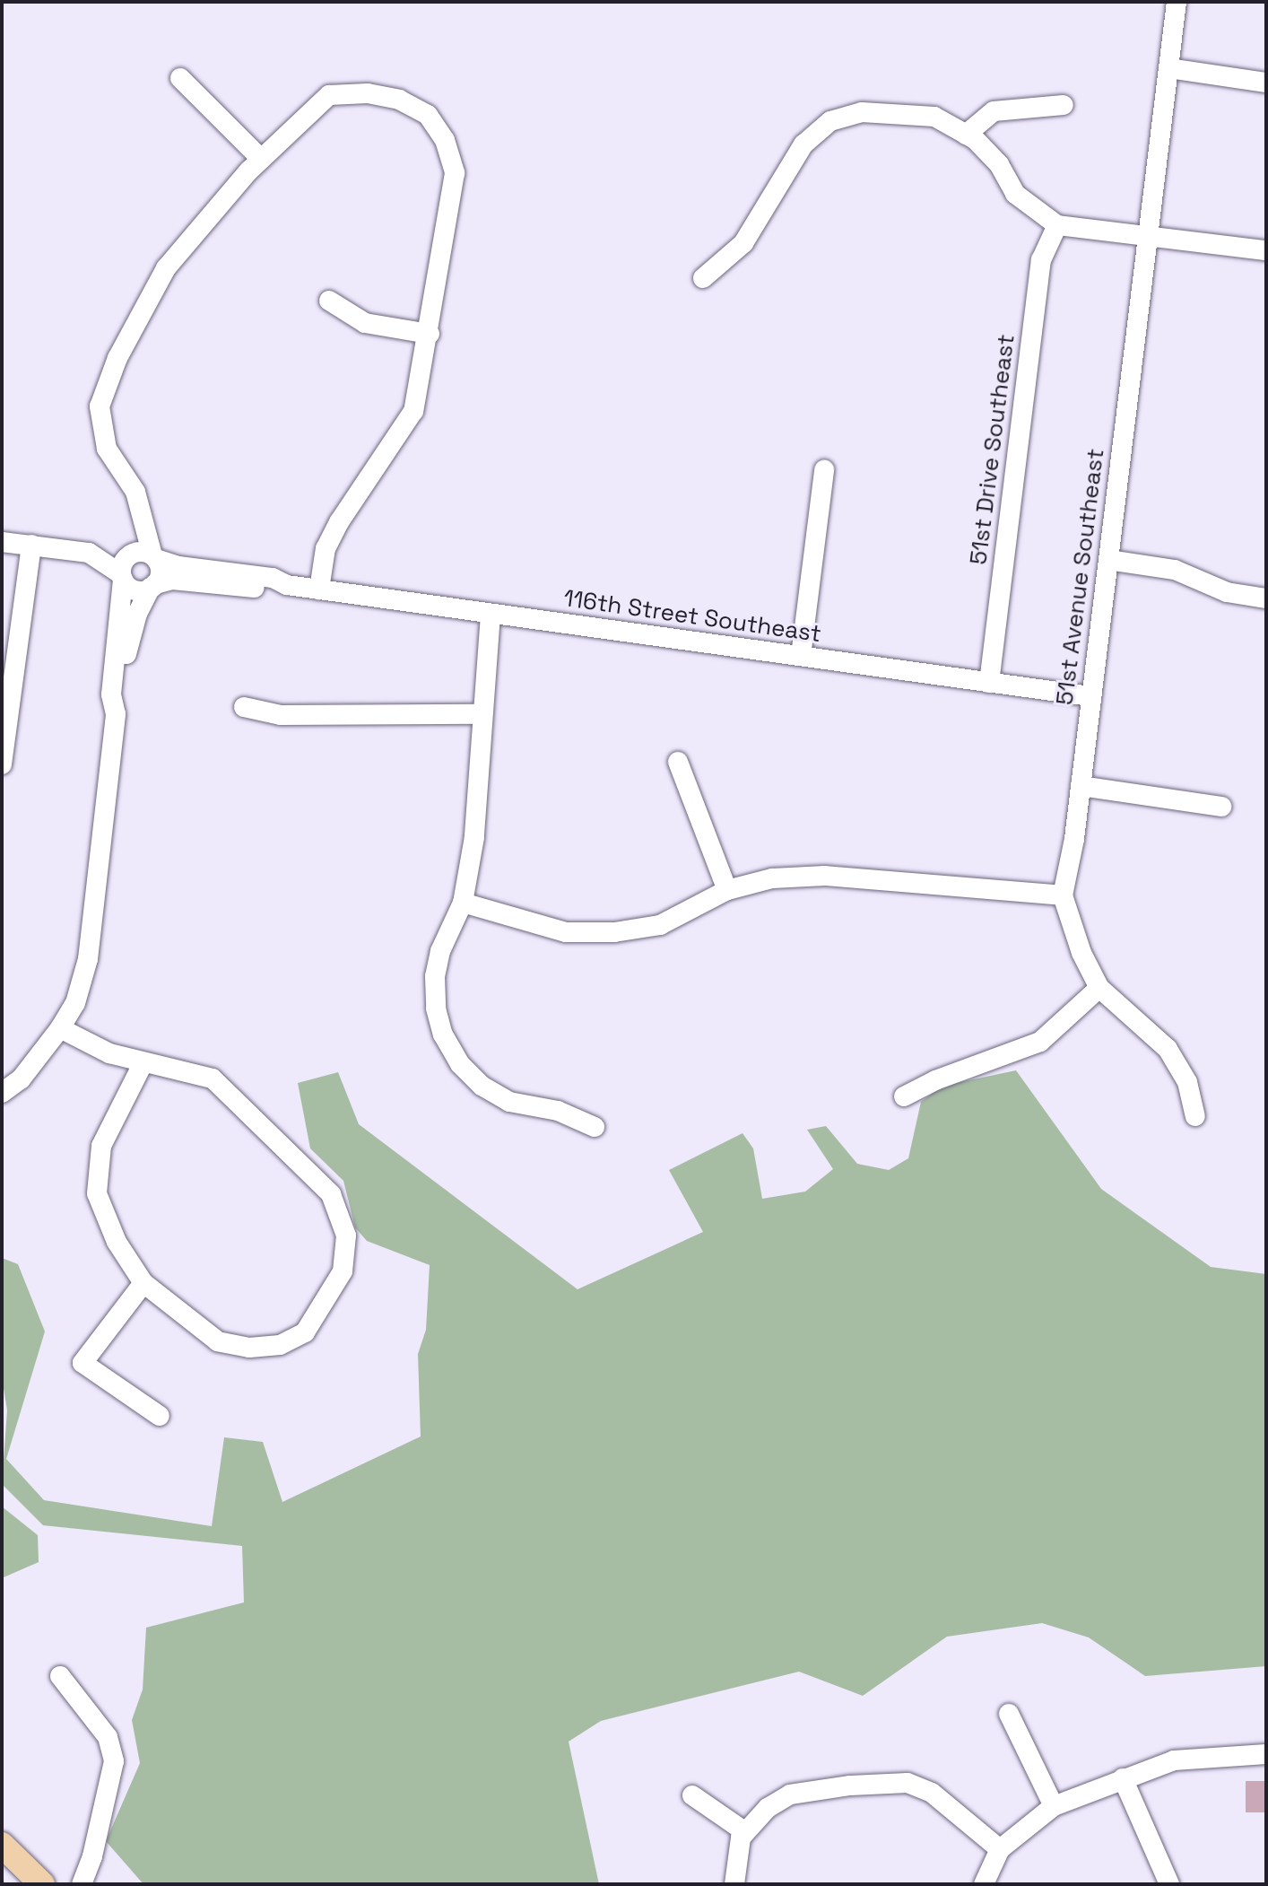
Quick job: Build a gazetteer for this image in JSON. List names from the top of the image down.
{
  "streets": {
    "street": ["51st Drive Southeast", "51st Avenue Southeast", "116th Street Southeast"]
  },
  "crossings": [
    ["51st Drive Southeast", "116th Street Southeast"],
    ["51st Avenue Southeast", "116th Street Southeast"]
  ]
}
